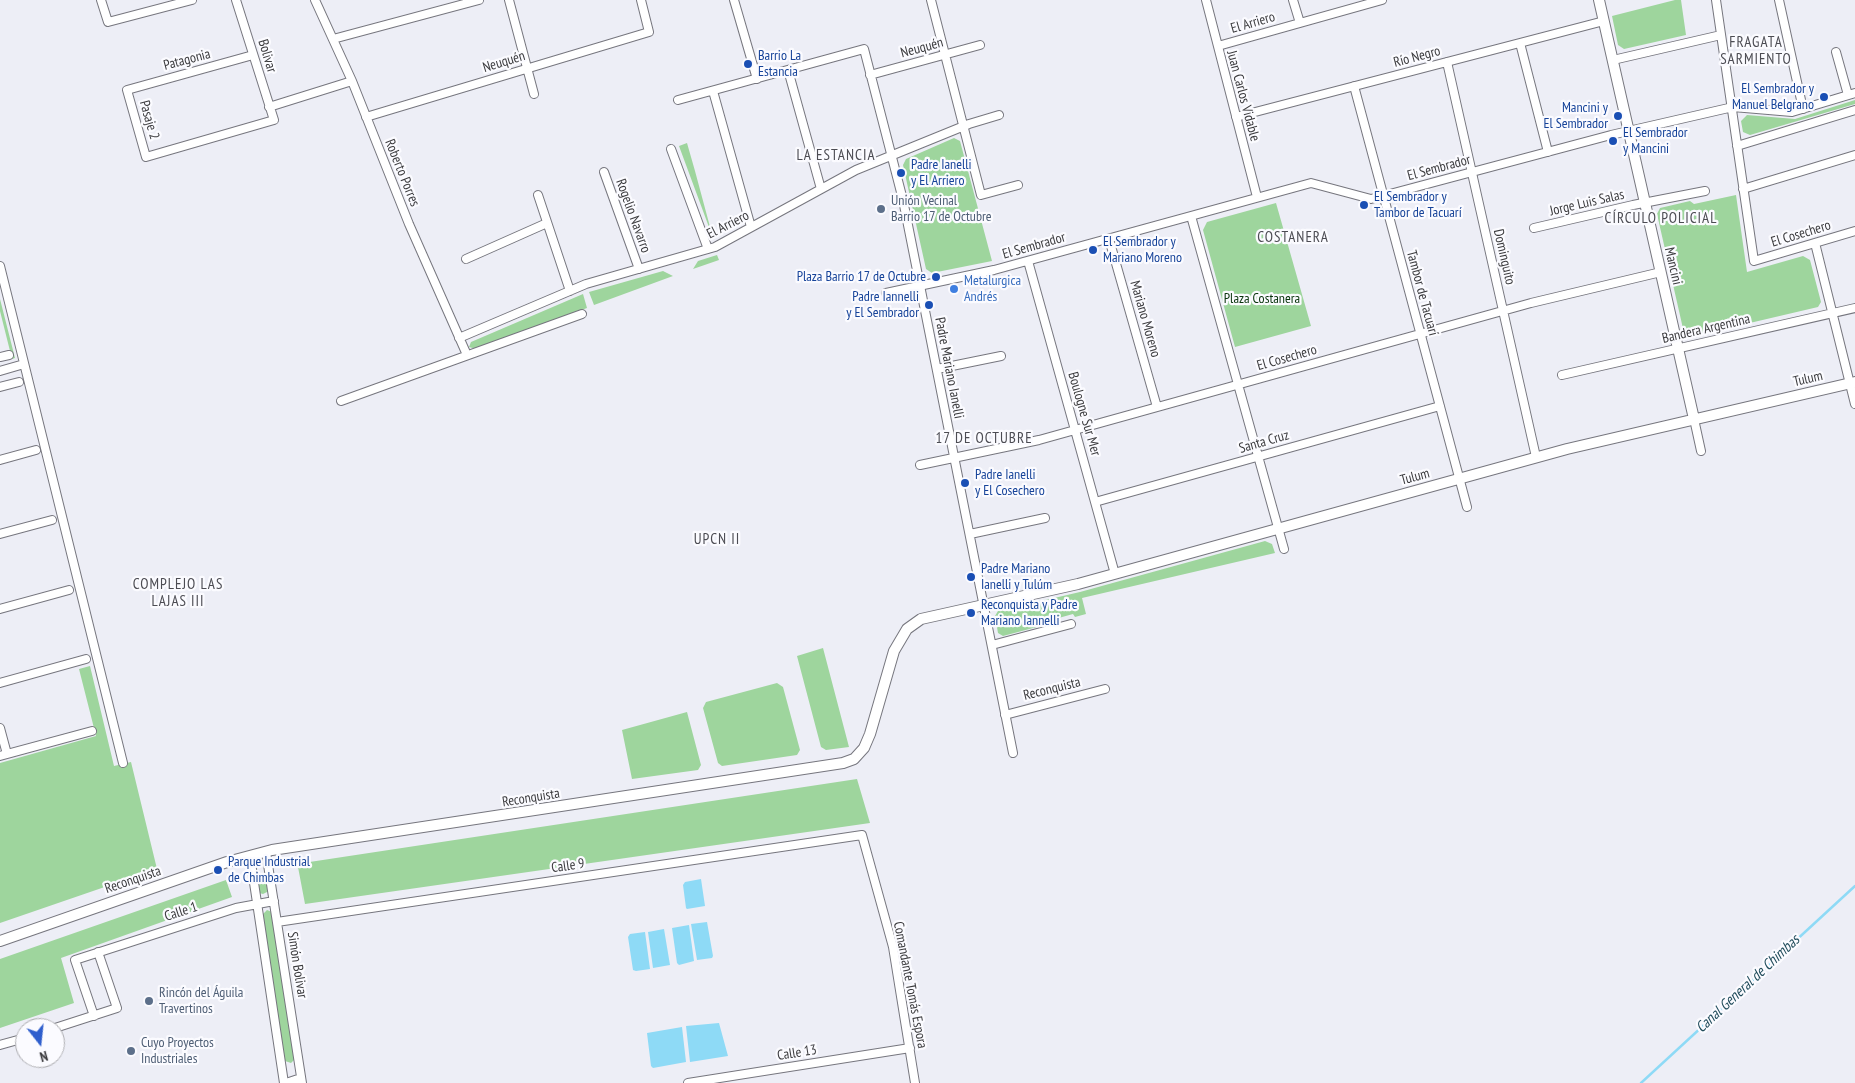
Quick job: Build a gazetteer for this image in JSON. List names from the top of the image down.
{
  "streets": {
    "street": [
      "El Arriero",
      "Neuquén",
      "Bolivar",
      "Río Negro",
      "Patagonia",
      "Juan Carlos Vidable",
      "Pasaje 2",
      "El Sembrador",
      "Roberto Porres",
      "Jorge Luis Salas",
      "Rogelio Navarro",
      "El Cosechero",
      "Dominguito",
      "Mancini",
      "Tambor de Tacuarí",
      "Mariano Moreno",
      "Bandera Argentina",
      "Padre Mariano Ianelli",
      "Tulum",
      "Boulogne Sur Mer",
      "Santa Cruz",
      "Reconquista",
      "Calle 9",
      "Calle 1",
      "Simón Bolivar",
      "Comandante Tomás Espora",
      "Calle 13"
    ]
  },
  "crossings": [
    ["El Arriero", "Juan Carlos Vidable"],
    ["El Arriero", "Roberto Porres"],
    ["El Arriero", "Rogelio Navarro"],
    ["El Arriero", "Padre Mariano Ianelli"],
    ["Neuquén", "Roberto Porres"],
    ["Neuquén", "Padre Mariano Ianelli"],
    ["Bolivar", "Patagonia"],
    ["Bolivar", "Pasaje 2"],
    ["Río Negro", "Juan Carlos Vidable"],
    ["Río Negro", "Dominguito"],
    ["Río Negro", "Mancini"],
    ["Río Negro", "Tambor de Tacuarí"],
    ["Patagonia", "Pasaje 2"],
    ["Juan Carlos Vidable", "El Sembrador"],
    ["El Sembrador", "Dominguito"],
    ["El Sembrador", "Mancini"],
    ["El Sembrador", "Tambor de Tacuarí"],
    ["El Sembrador", "Mariano Moreno"],
    ["El Sembrador", "Padre Mariano Ianelli"],
    ["El Sembrador", "Boulogne Sur Mer"],
    ["Jorge Luis Salas", "Mancini"],
    ["El Cosechero", "Dominguito"],
    ["El Cosechero", "Mancini"],
    ["El Cosechero", "Tambor de Tacuarí"],
    ["El Cosechero", "Mariano Moreno"],
    ["El Cosechero", "Padre Mariano Ianelli"],
    ["El Cosechero", "Boulogne Sur Mer"],
    ["Dominguito", "Tulum"],
    ["Mancini", "Bandera Argentina"],
    ["Mancini", "Tulum"],
    ["Tambor de Tacuarí", "Tulum"],
    ["Tambor de Tacuarí", "Santa Cruz"],
    ["Padre Mariano Ianelli", "Tulum"],
    ["Padre Mariano Ianelli", "Reconquista"],
    ["Tulum", "Boulogne Sur Mer"],
    ["Tulum", "Reconquista"],
    ["Boulogne Sur Mer", "Santa Cruz"],
    ["Reconquista", "Simón Bolivar"],
    ["Calle 9", "Simón Bolivar"],
    ["Calle 9", "Comandante Tomás Espora"],
    ["Calle 1", "Simón Bolivar"],
    ["Comandante Tomás Espora", "Calle 13"]
  ],
  "districts": [
    "FRAGATA SARMIENTO",
    "LA ESTANCIA",
    "CÍRCULO POLICIAL",
    "COSTANERA",
    "17 DE OCTUBRE",
    "UPCN II",
    "COMPLEJO LAS LAJAS III"
  ],
  "water": ["Canal General de Chimbas"],
  "parks": ["Plaza Costanera"],
  "places": [
    "Barrio La Estancia",
    "El Sembrador y Manuel Belgrano",
    "Mancini y El Sembrador",
    "El Sembrador y Mancini",
    "Padre Ianelli y El Arriero",
    "El Sembrador y Tambor de Tacuarí",
    "Unión Vecinal Barrio 17 de Octubre",
    "El Sembrador y Mariano Moreno",
    "Plaza Barrio 17 de Octubre",
    "Metalurgica Andrés",
    "Padre Iannelli y El Sembrador",
    "Padre Ianelli y El Cosechero",
    "Padre Mariano Ianelli y Tulúm",
    "Reconquista y Padre Mariano Iannelli",
    "Parque Industrial de Chimbas",
    "Rincón del Águila Travertinos",
    "Cuyo Proyectos Industriales"
  ],
  "north": "bottom"
}
